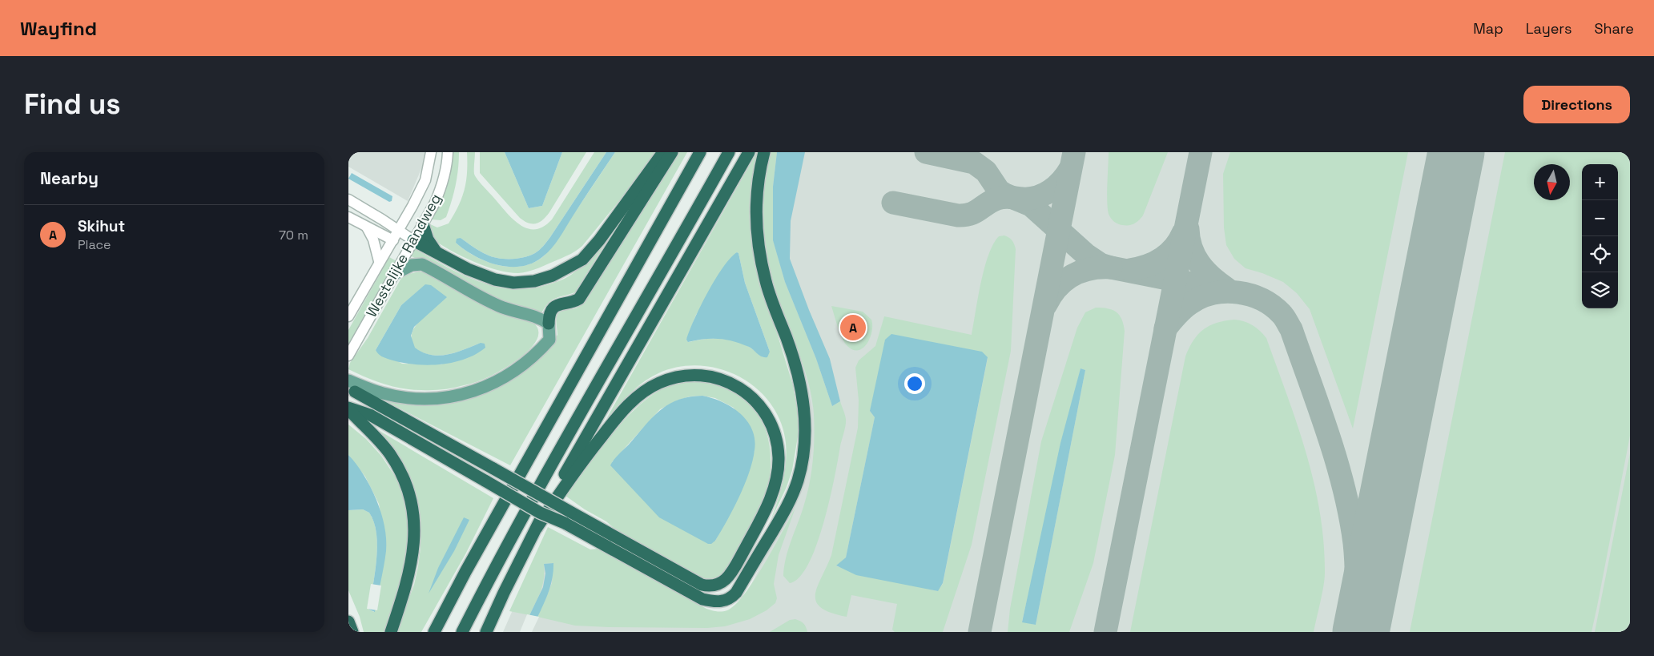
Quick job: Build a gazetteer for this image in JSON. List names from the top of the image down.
{
  "streets": {
    "street": ["Westelijke Randweg"]
  },
  "north": "bottom",
  "page": {
    "header": "Wayfind",
    "nav": ["Map", "Layers", "Share"],
    "buttons": "Directions",
    "title": "Find us",
    "heading": "Nearby",
    "map_buttons": ["+", "−"],
    "list": [
      {
        "mark": "A",
        "name": "Skihut",
        "note": "Place",
        "value": "70 m"
      }
    ],
    "pins": "A"
  }
}
